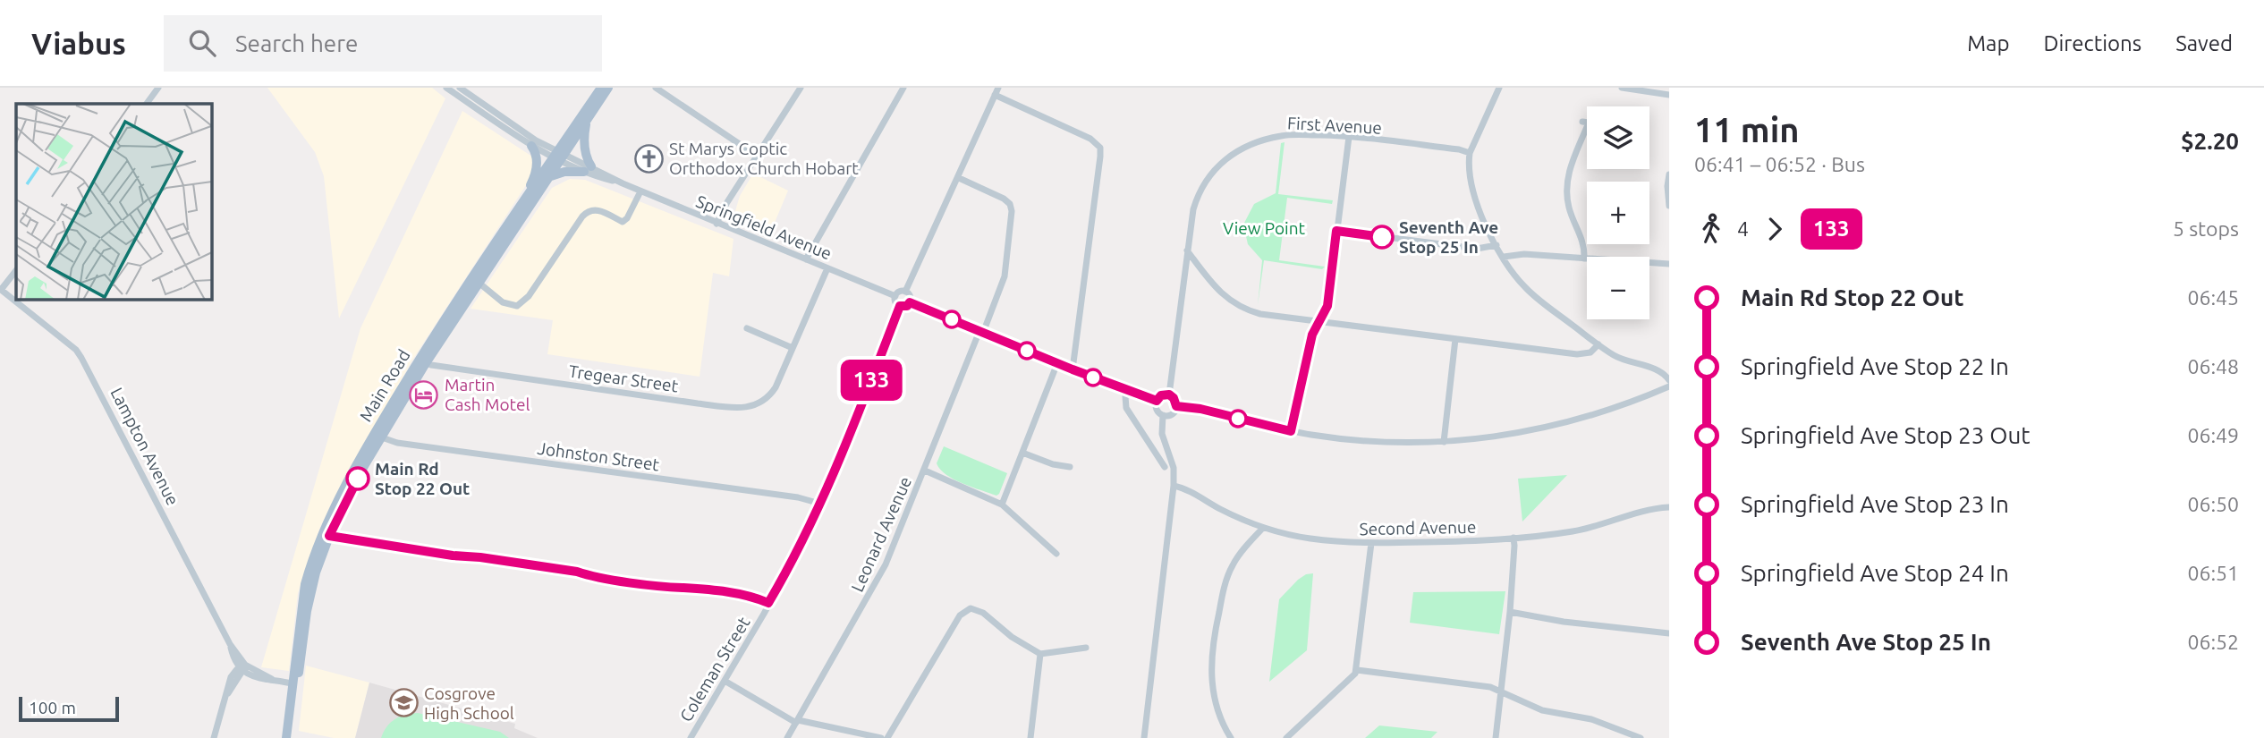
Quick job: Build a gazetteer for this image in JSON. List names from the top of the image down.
{
  "streets": {
    "main road": ["Main Road"],
    "street": [
      "First Avenue",
      "Springfield Avenue",
      "Tregear Street",
      "Lampton Avenue",
      "Johnston Street",
      "Second Avenue",
      "Leonard Avenue",
      "Coleman Street"
    ]
  },
  "crossings": [
    ["Springfield Avenue", "Tregear Street"],
    ["Springfield Avenue", "Main Road"],
    ["Springfield Avenue", "Coleman Street"],
    ["Tregear Street", "Main Road"],
    ["Main Road", "Johnston Street"],
    ["Johnston Street", "Coleman Street"]
  ],
  "parks": ["View Point"],
  "places": {
    "church": ["St Marys Coptic Orthodox Church Hobart"],
    "other": ["Seventh Ave Stop 25 In", "Main Rd Stop 22 Out"],
    "hotel": ["Martin Cash Motel"],
    "school or university": ["Cosgrove High School"]
  },
  "lines": ["bus line 133"],
  "scale_bar": "100 m",
  "page": {
    "header": "Viabus",
    "search": "Search here",
    "nav": ["Map", "Directions", "Saved"],
    "on_map": "133",
    "heading": ["11 min", "06:41 – 06:52 · Bus", "$2.20"],
    "map_buttons": ["+", "−"],
    "legs": ["4", "133", "5 stops"],
    "list": [
      {
        "name": "Main Rd Stop 22 Out",
        "value": "06:45"
      },
      {
        "name": "Springfield Ave Stop 22 In",
        "value": "06:48"
      },
      {
        "name": "Springfield Ave Stop 23 Out",
        "value": "06:49"
      },
      {
        "name": "Springfield Ave Stop 23 In",
        "value": "06:50"
      },
      {
        "name": "Springfield Ave Stop 24 In",
        "value": "06:51"
      },
      {
        "name": "Seventh Ave Stop 25 In",
        "value": "06:52"
      }
    ],
    "scale": "100 m"
  }
}
